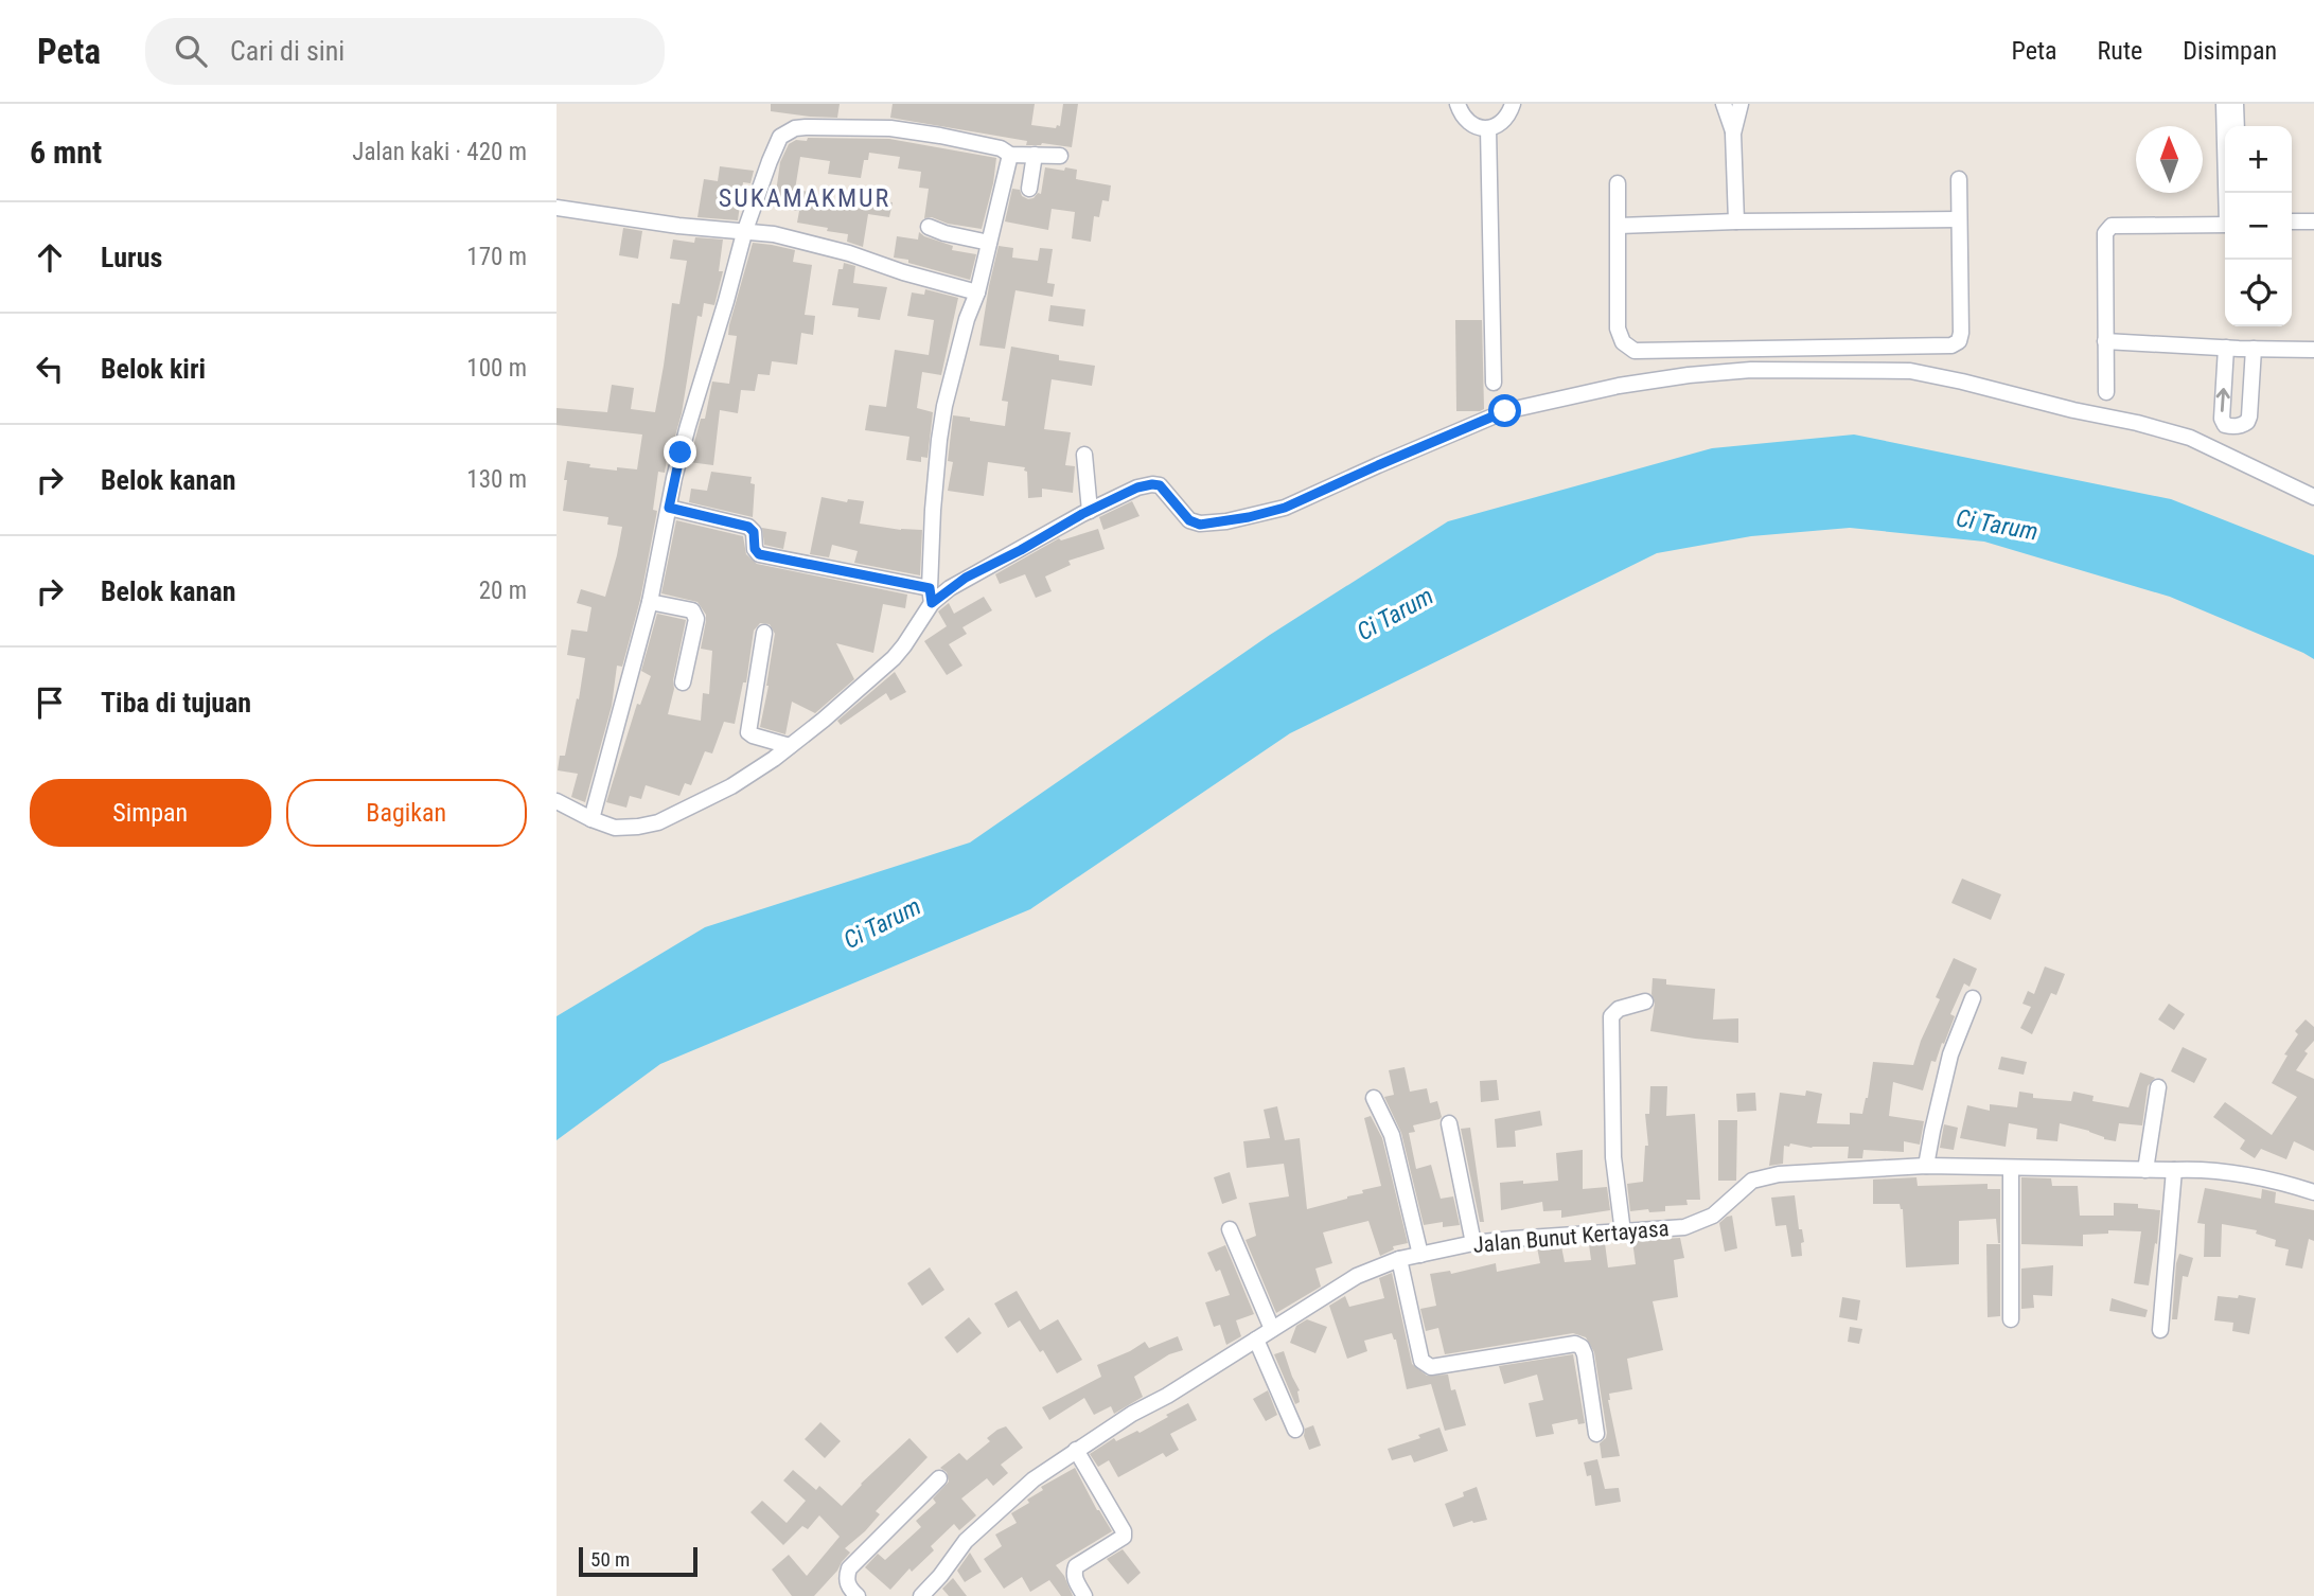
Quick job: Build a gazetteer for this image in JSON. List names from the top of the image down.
{
  "streets": {
    "street": ["Jalan Bunut Kertayasa"]
  },
  "districts": ["SUKAMAKMUR"],
  "water": ["Ci Tarum"],
  "scale_bar": "50 m",
  "north": "top",
  "page": {
    "header": "Peta",
    "search": "Cari di sini",
    "nav": ["Peta", "Rute", "Disimpan"],
    "heading": ["6 mnt", "Jalan kaki · 420 m"],
    "map_buttons": ["+", "−"],
    "list": [
      ["Lurus", "170 m"],
      ["Belok kiri", "100 m"],
      ["Belok kanan", "130 m"],
      ["Belok kanan", "20 m"],
      "Tiba di tujuan"
    ],
    "buttons": ["Simpan", "Bagikan"],
    "scale": "50 m"
  }
}
